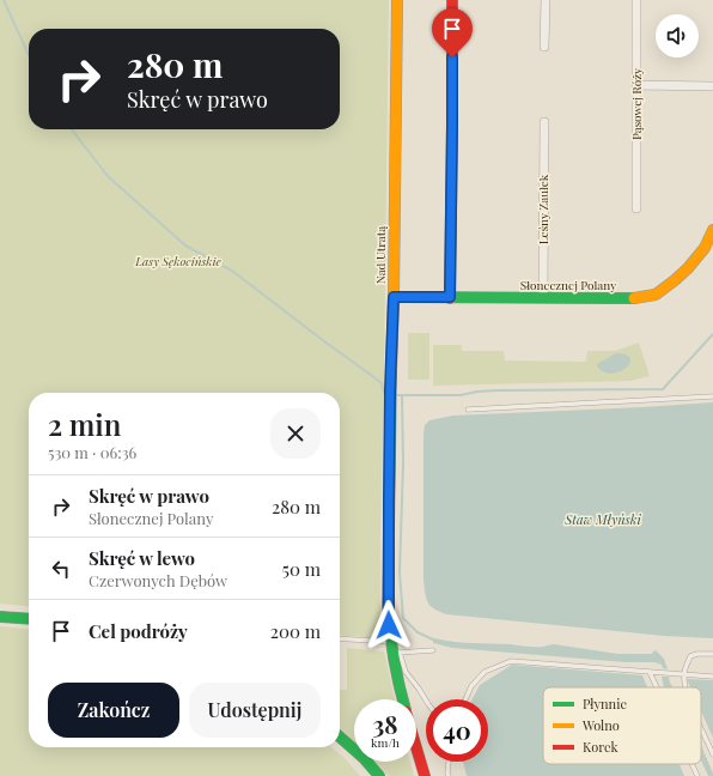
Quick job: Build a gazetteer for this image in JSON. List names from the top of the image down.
{
  "streets": {
    "street": [
      "Pąsowej Róży",
      "Leśny Zaułek",
      "Nad Utratą",
      "Słonecznej Polany"
    ]
  },
  "crossings": [
    ["Leśny Zaułek", "Słonecznej Polany"],
    ["Nad Utratą", "Słonecznej Polany"]
  ],
  "water": ["Staw Młyński"],
  "parks": ["Lasy Sękocińskie"],
  "legend": ["Płynnie", "Wolno", "Korek"],
  "page": {
    "turn": ["280 m", "Skręć w prawo"],
    "heading": ["2 min", "530 m · 06:36"],
    "list": [
      {
        "name": "Skręć w prawo",
        "note": "Słonecznej Polany",
        "value": "280 m"
      },
      {
        "name": "Skręć w lewo",
        "note": "Czerwonych Dębów",
        "value": "50 m"
      },
      {
        "name": "Cel podróży",
        "value": "200 m"
      }
    ],
    "buttons": ["Zakończ", "Udostępnij"],
    "speed": "38 km/h",
    "limit": "40"
  }
}
